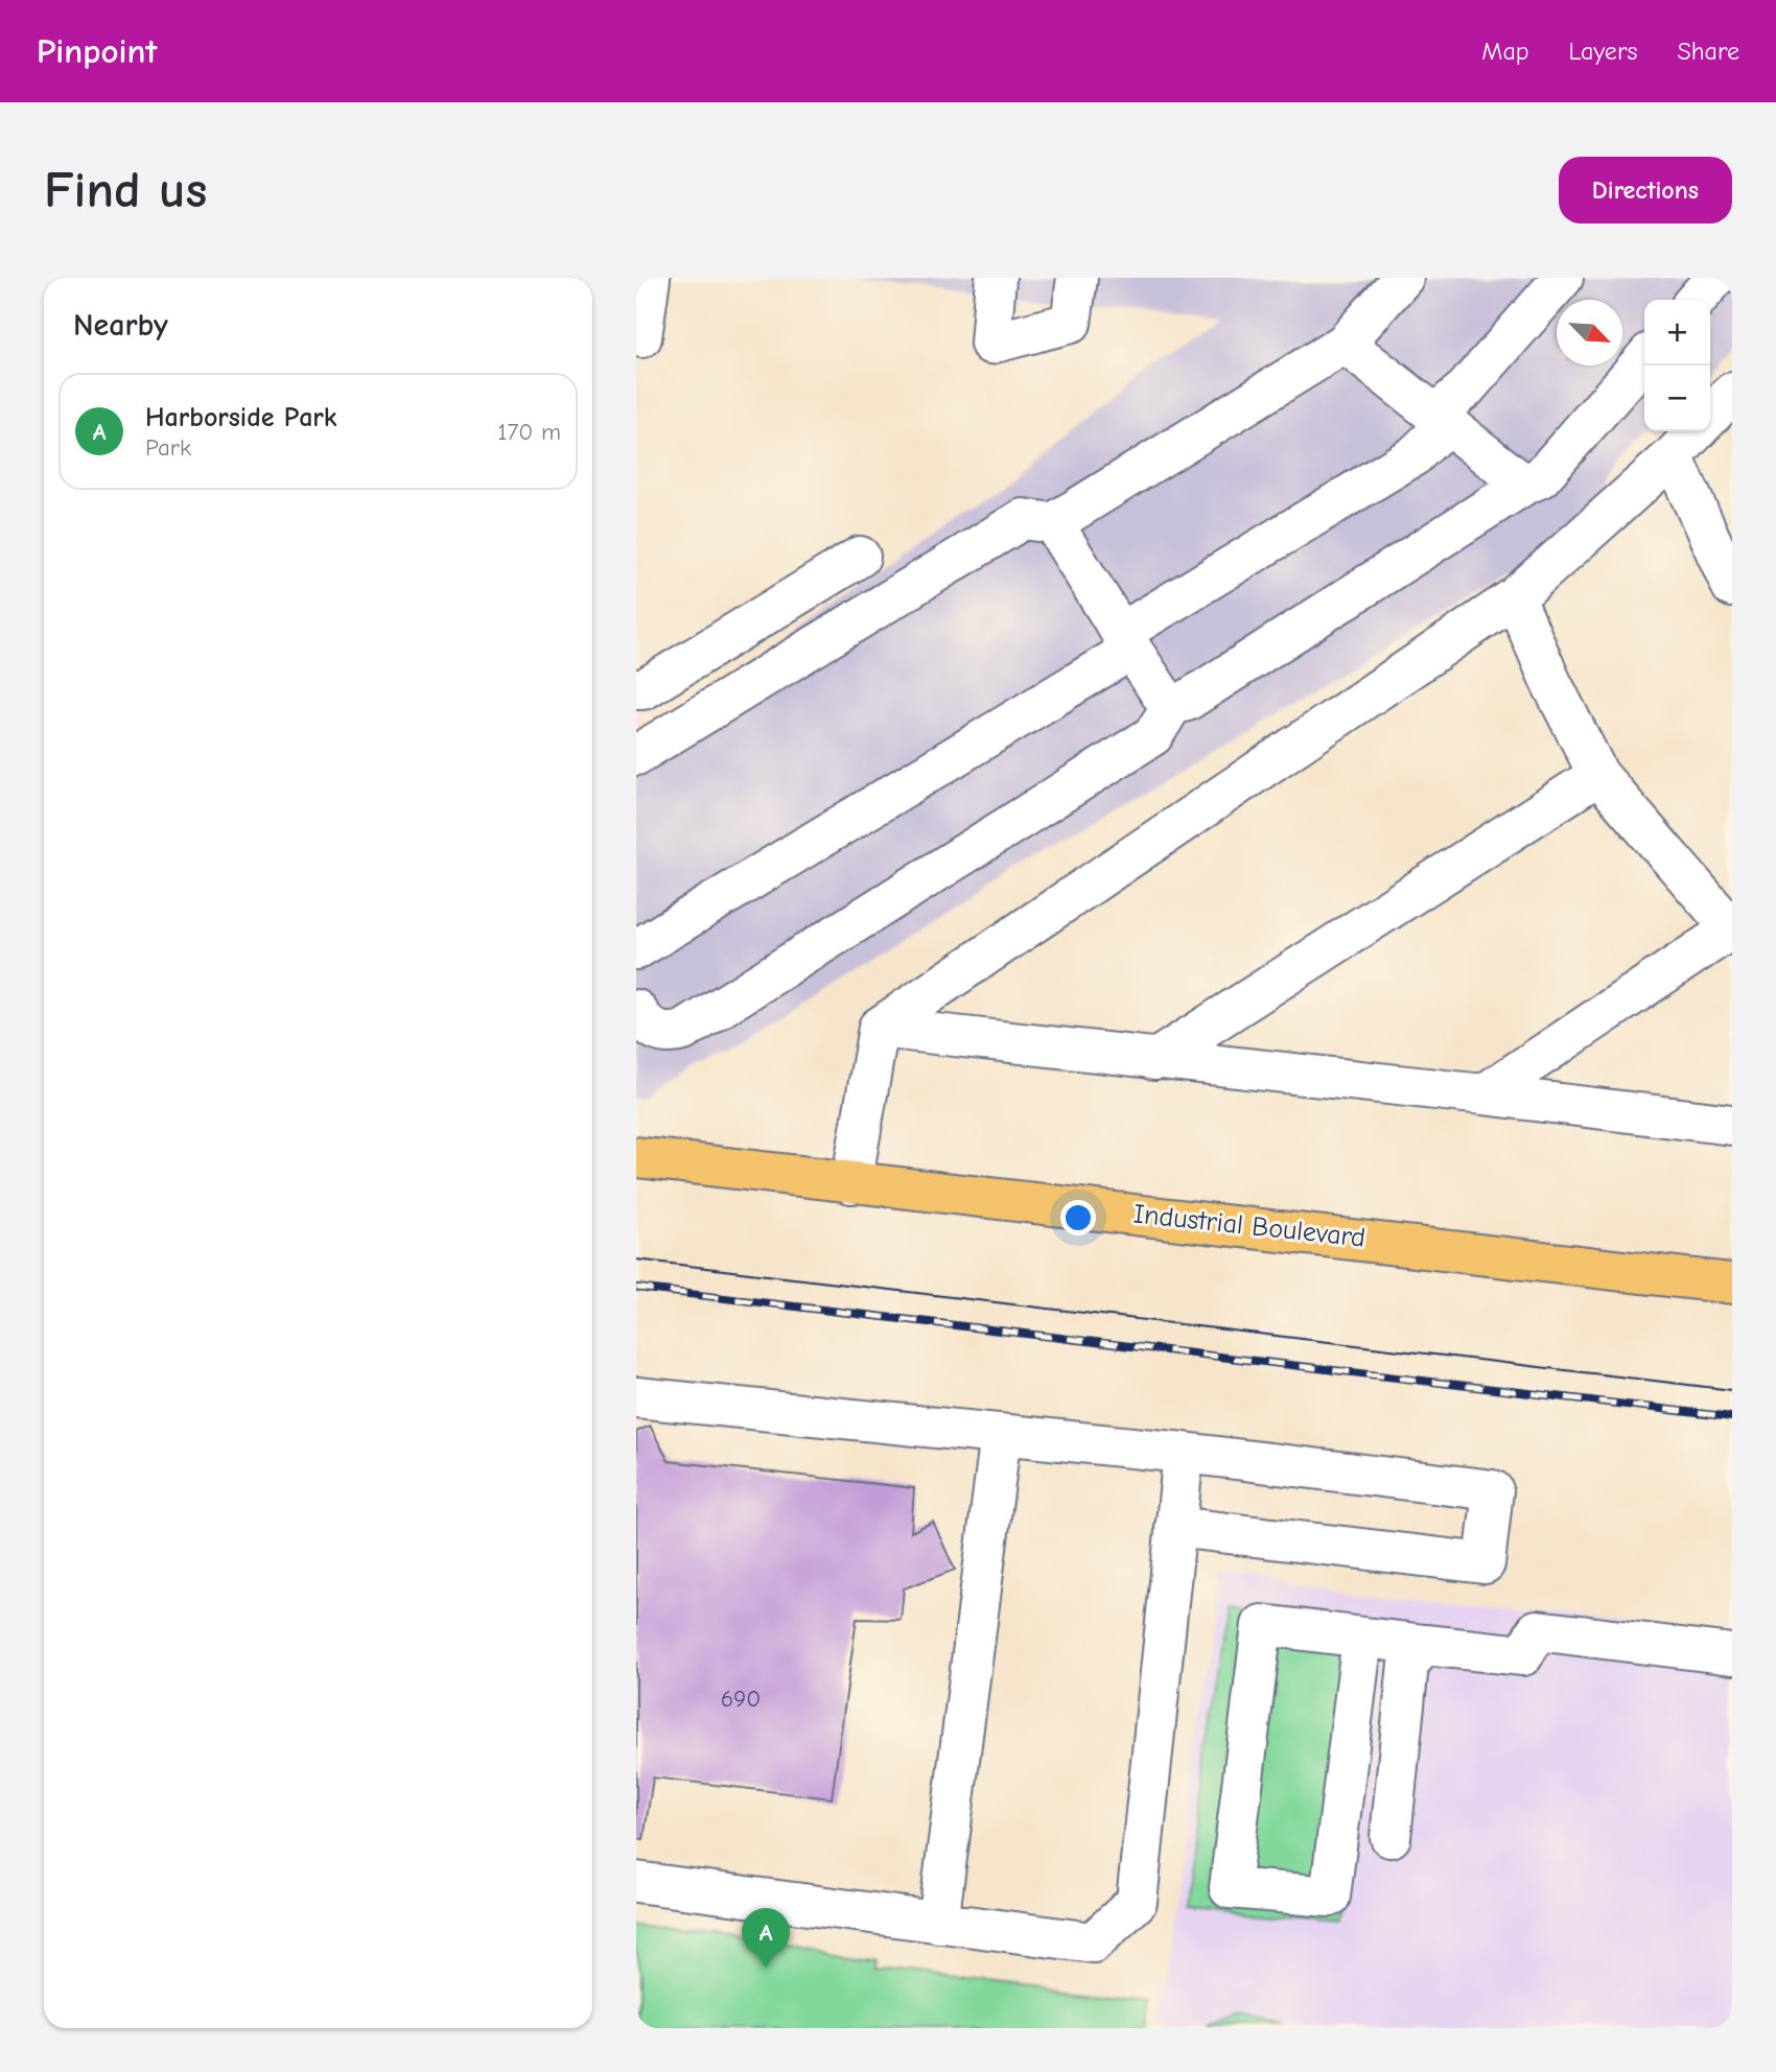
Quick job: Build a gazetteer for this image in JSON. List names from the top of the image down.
{
  "streets": {
    "main road": ["Industrial Boulevard"]
  },
  "house_numbers": ["690"],
  "north": "bottom right",
  "page": {
    "header": "Pinpoint",
    "nav": ["Map", "Layers", "Share"],
    "buttons": "Directions",
    "title": "Find us",
    "heading": "Nearby",
    "map_buttons": ["+", "−"],
    "list": [
      {
        "mark": "A",
        "name": "Harborside Park",
        "note": "Park",
        "value": "170 m"
      }
    ],
    "pins": "A"
  }
}
